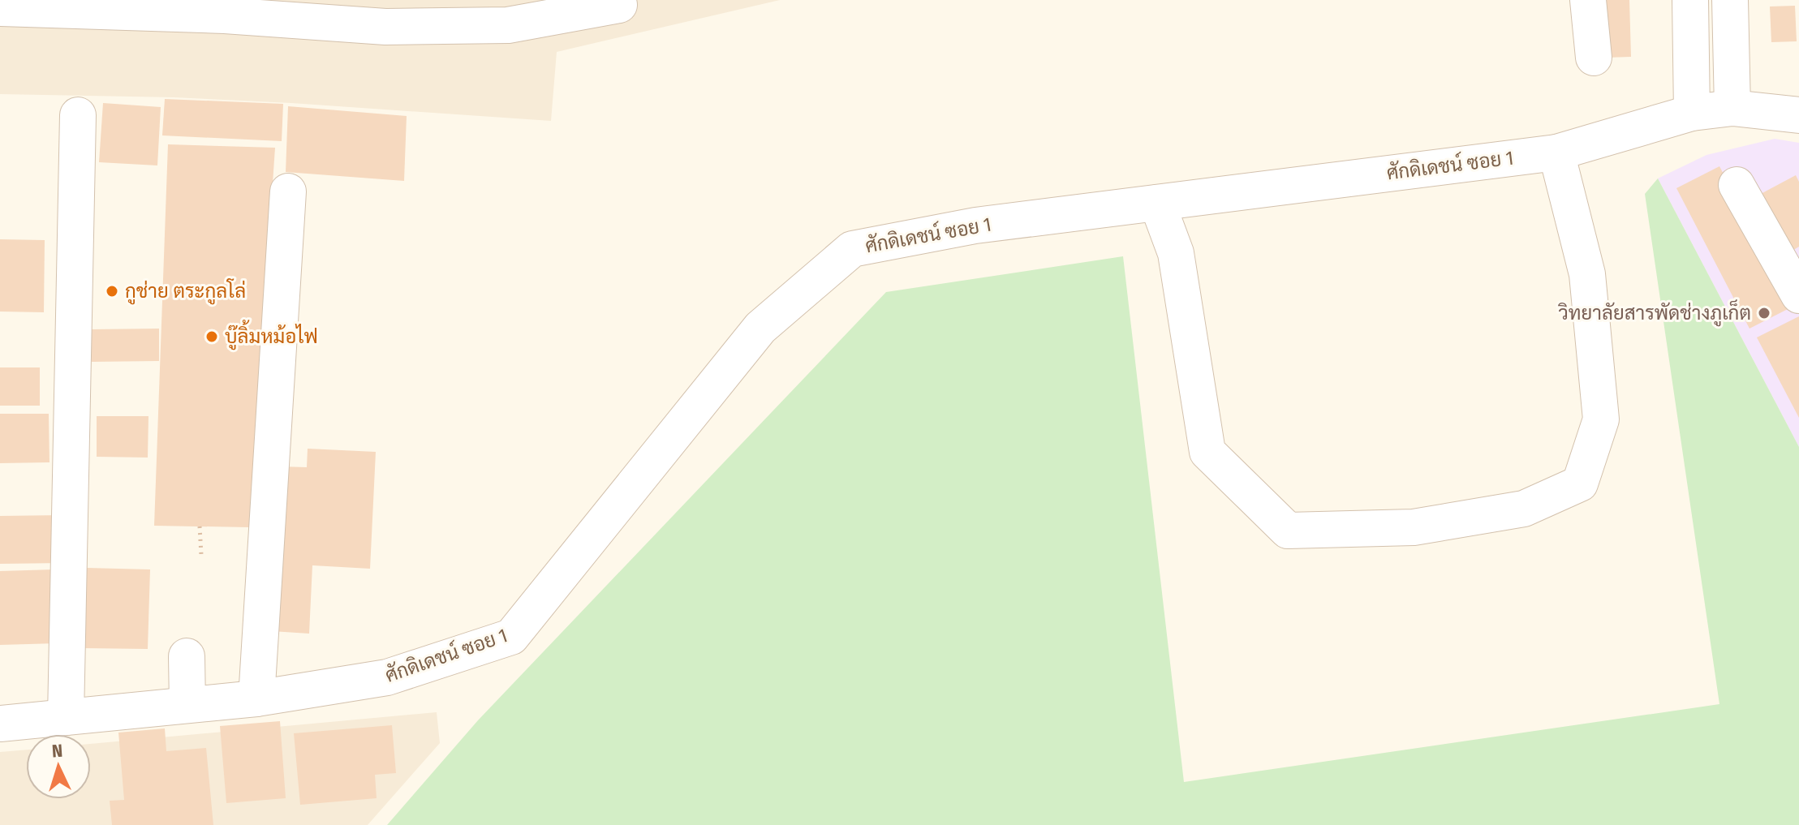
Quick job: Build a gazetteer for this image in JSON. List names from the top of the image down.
{
  "streets": {
    "street": ["ศักดิเดชน์ ซอย 1"]
  },
  "places": ["กูช่าย ตระกูลโล่", "วิทยาลัยสารพัดช่างภูเก็ต", "บู๊ลิ้มหม้อไฟ"],
  "north": "top"
}
